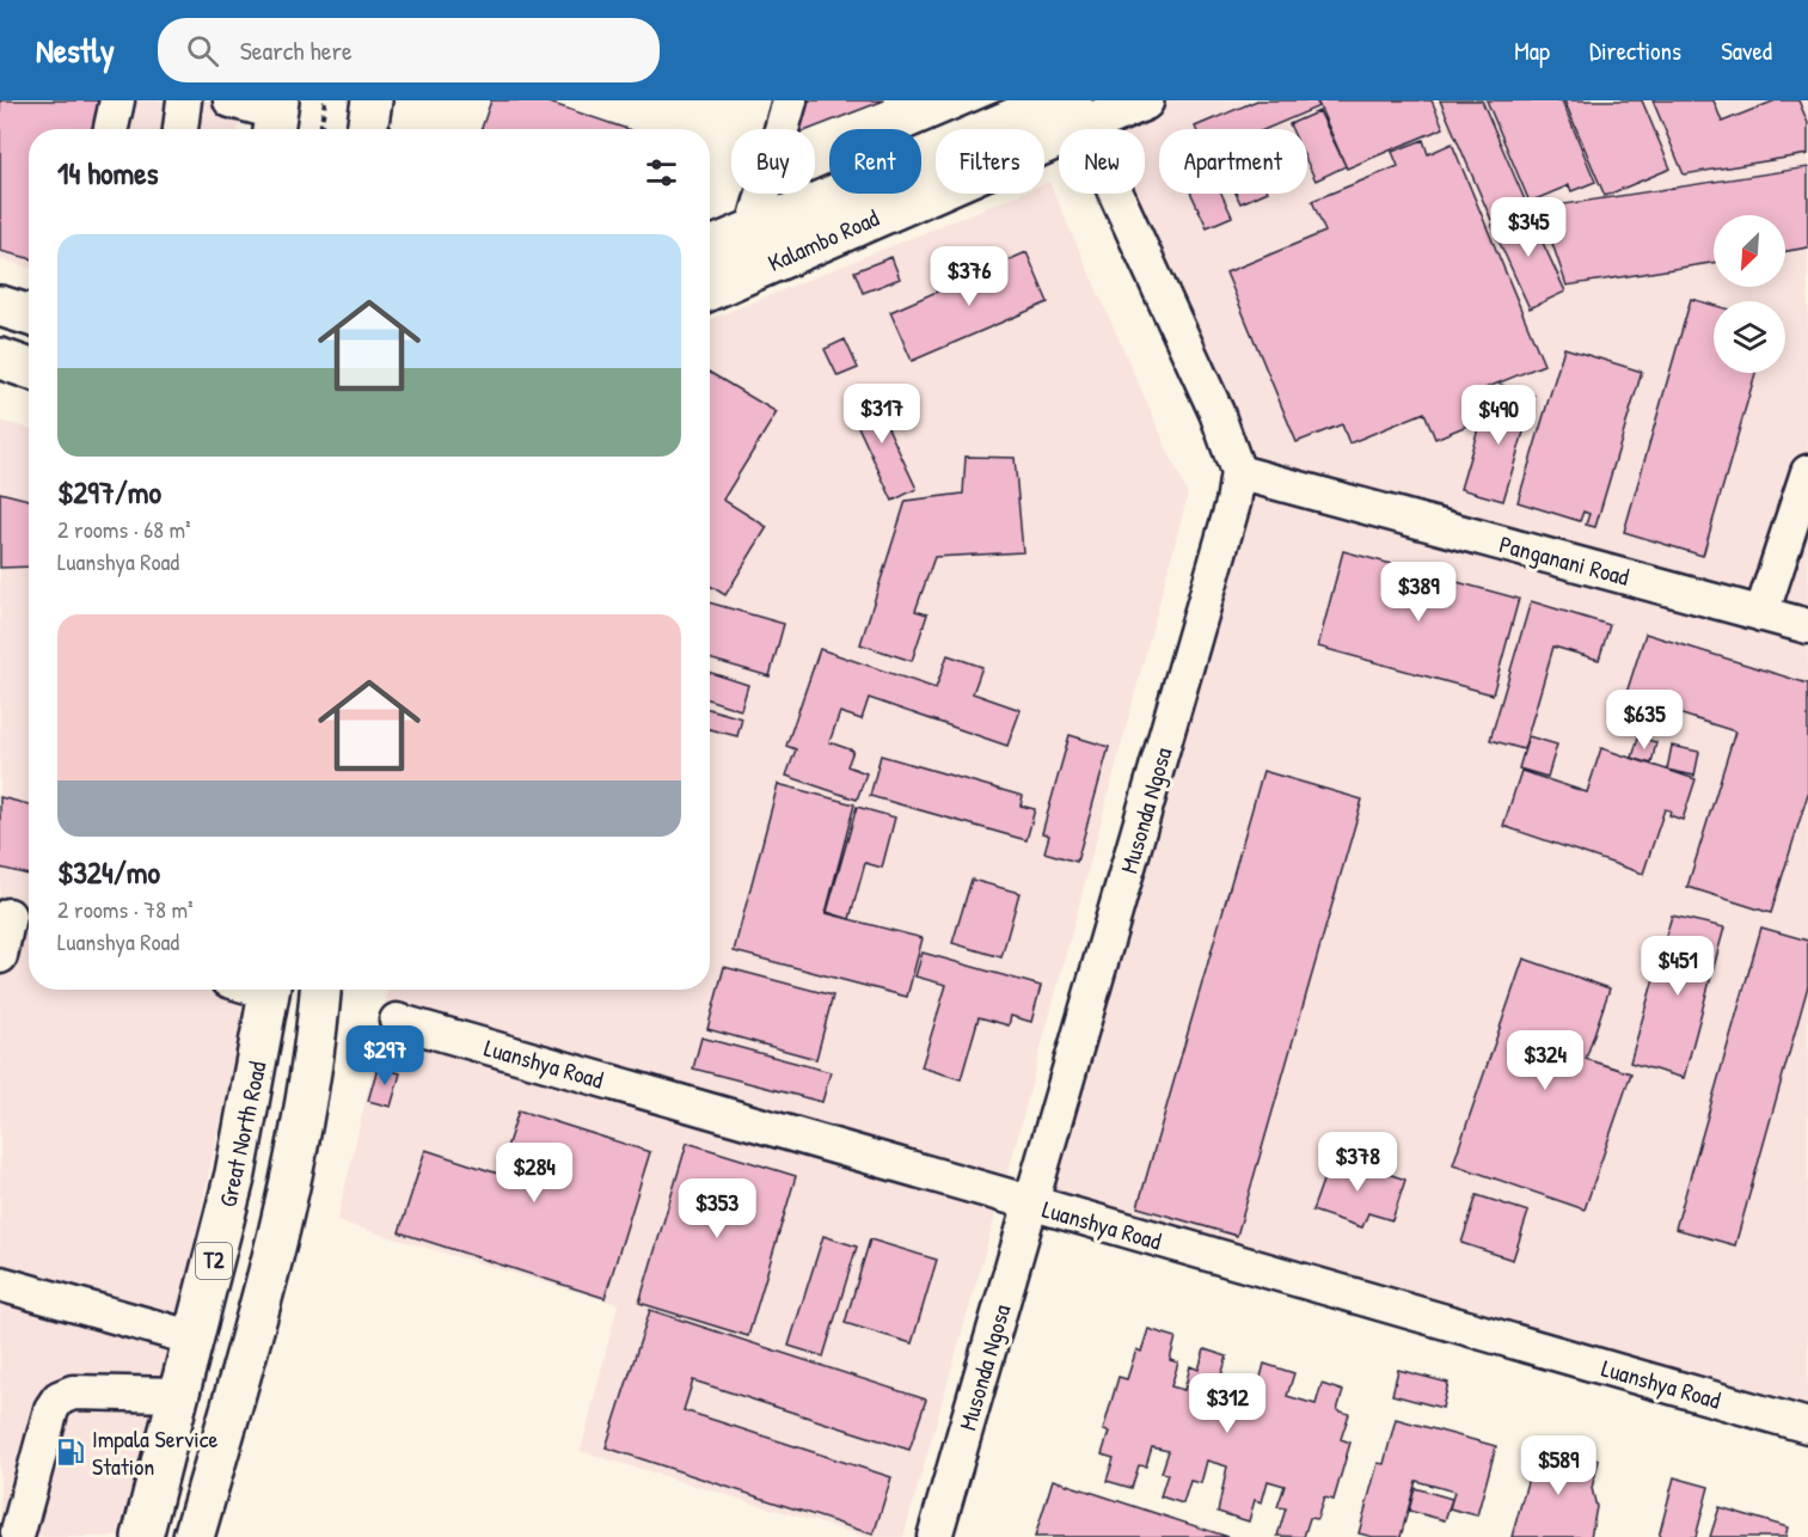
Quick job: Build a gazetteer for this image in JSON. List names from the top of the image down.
{
  "streets": {
    "main road": ["Kalambo Road", "Great North Road", "T2"],
    "street": ["Panganani Road", "Musonda Ngosa", "Luanshya Road"]
  },
  "crossings": [
    ["Kalambo Road", "Musonda Ngosa"],
    ["Panganani Road", "Musonda Ngosa"],
    ["Musonda Ngosa", "Luanshya Road"]
  ],
  "places": {
    "fuel station": ["Impala Service Station"]
  },
  "north": "bottom left",
  "page": {
    "header": "Nestly",
    "search": "Search here",
    "nav": ["Map", "Directions", "Saved"],
    "chip": [
      "Buy",
      "Rent",
      "Filters",
      "New",
      "Apartment"
    ],
    "heading": "14 homes",
    "price": [
      "$345",
      "$376",
      "$317",
      "$490",
      "$389",
      "$635",
      "$451",
      "$297",
      "$324",
      "$378",
      "$284",
      "$353",
      "$312",
      "$589"
    ],
    "list": [
      {
        "name": "$297/mo",
        "note": "2 rooms · 68 m² · Luanshya Road"
      },
      {
        "name": "$324/mo",
        "note": "2 rooms · 78 m² · Luanshya Road"
      }
    ]
  }
}
